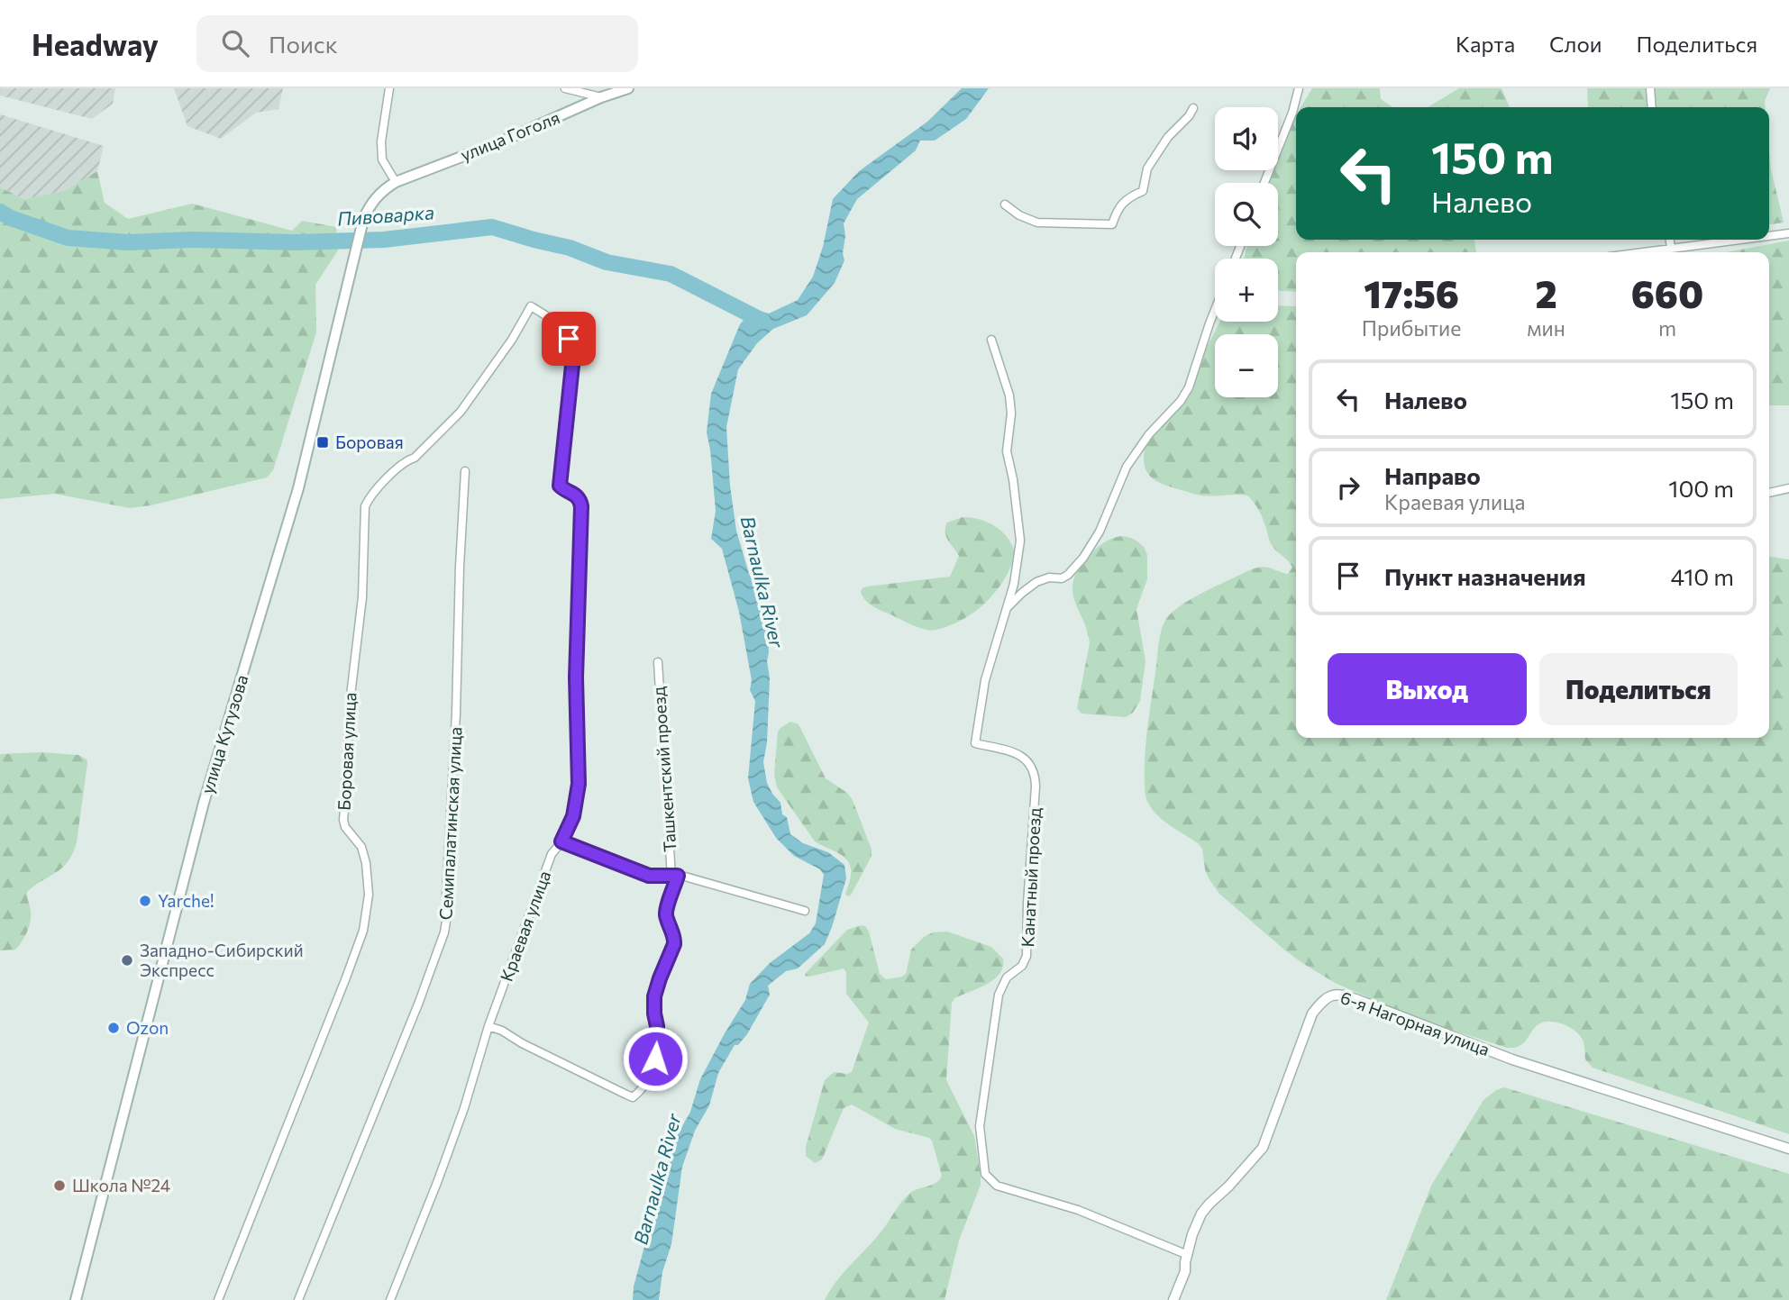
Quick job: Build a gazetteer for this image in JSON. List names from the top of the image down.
{
  "streets": {
    "main road": ["улица Гоголя", "улица Кутузова"],
    "street": [
      "Боровая улица",
      "Ташкентский проезд",
      "Семипалатинская улица",
      "Канатный проезд",
      "Краевая улица",
      "6-я Нагорная улица"
    ]
  },
  "crossings": [
    ["улица Гоголя", "улица Кутузова"],
    ["Боровая улица", "Краевая улица"],
    ["Ташкентский проезд", "Краевая улица"],
    ["Канатный проезд", "6-я Нагорная улица"]
  ],
  "water": ["Пивоварка", "Barnaulka River"],
  "places": {
    "transit": ["Боровая"],
    "other": [
      "Yarche!",
      "Западно-Сибирский Экспресс",
      "Ozon",
      "Школа №24"
    ]
  },
  "page": {
    "header": "Headway",
    "search": "Поиск",
    "nav": ["Карта", "Слои", "Поделиться"],
    "map_buttons": ["+", "−"],
    "turn": ["150 m", "Налево"],
    "eta": [
      "17:56",
      "Прибытие",
      "2",
      "мин",
      "660",
      "m"
    ],
    "list": [
      {
        "name": "Налево",
        "value": "150 m"
      },
      {
        "name": "Направо",
        "note": "Краевая улица",
        "value": "100 m"
      },
      {
        "name": "Пункт назначения",
        "value": "410 m"
      }
    ],
    "buttons": ["Выход", "Поделиться"]
  }
}
